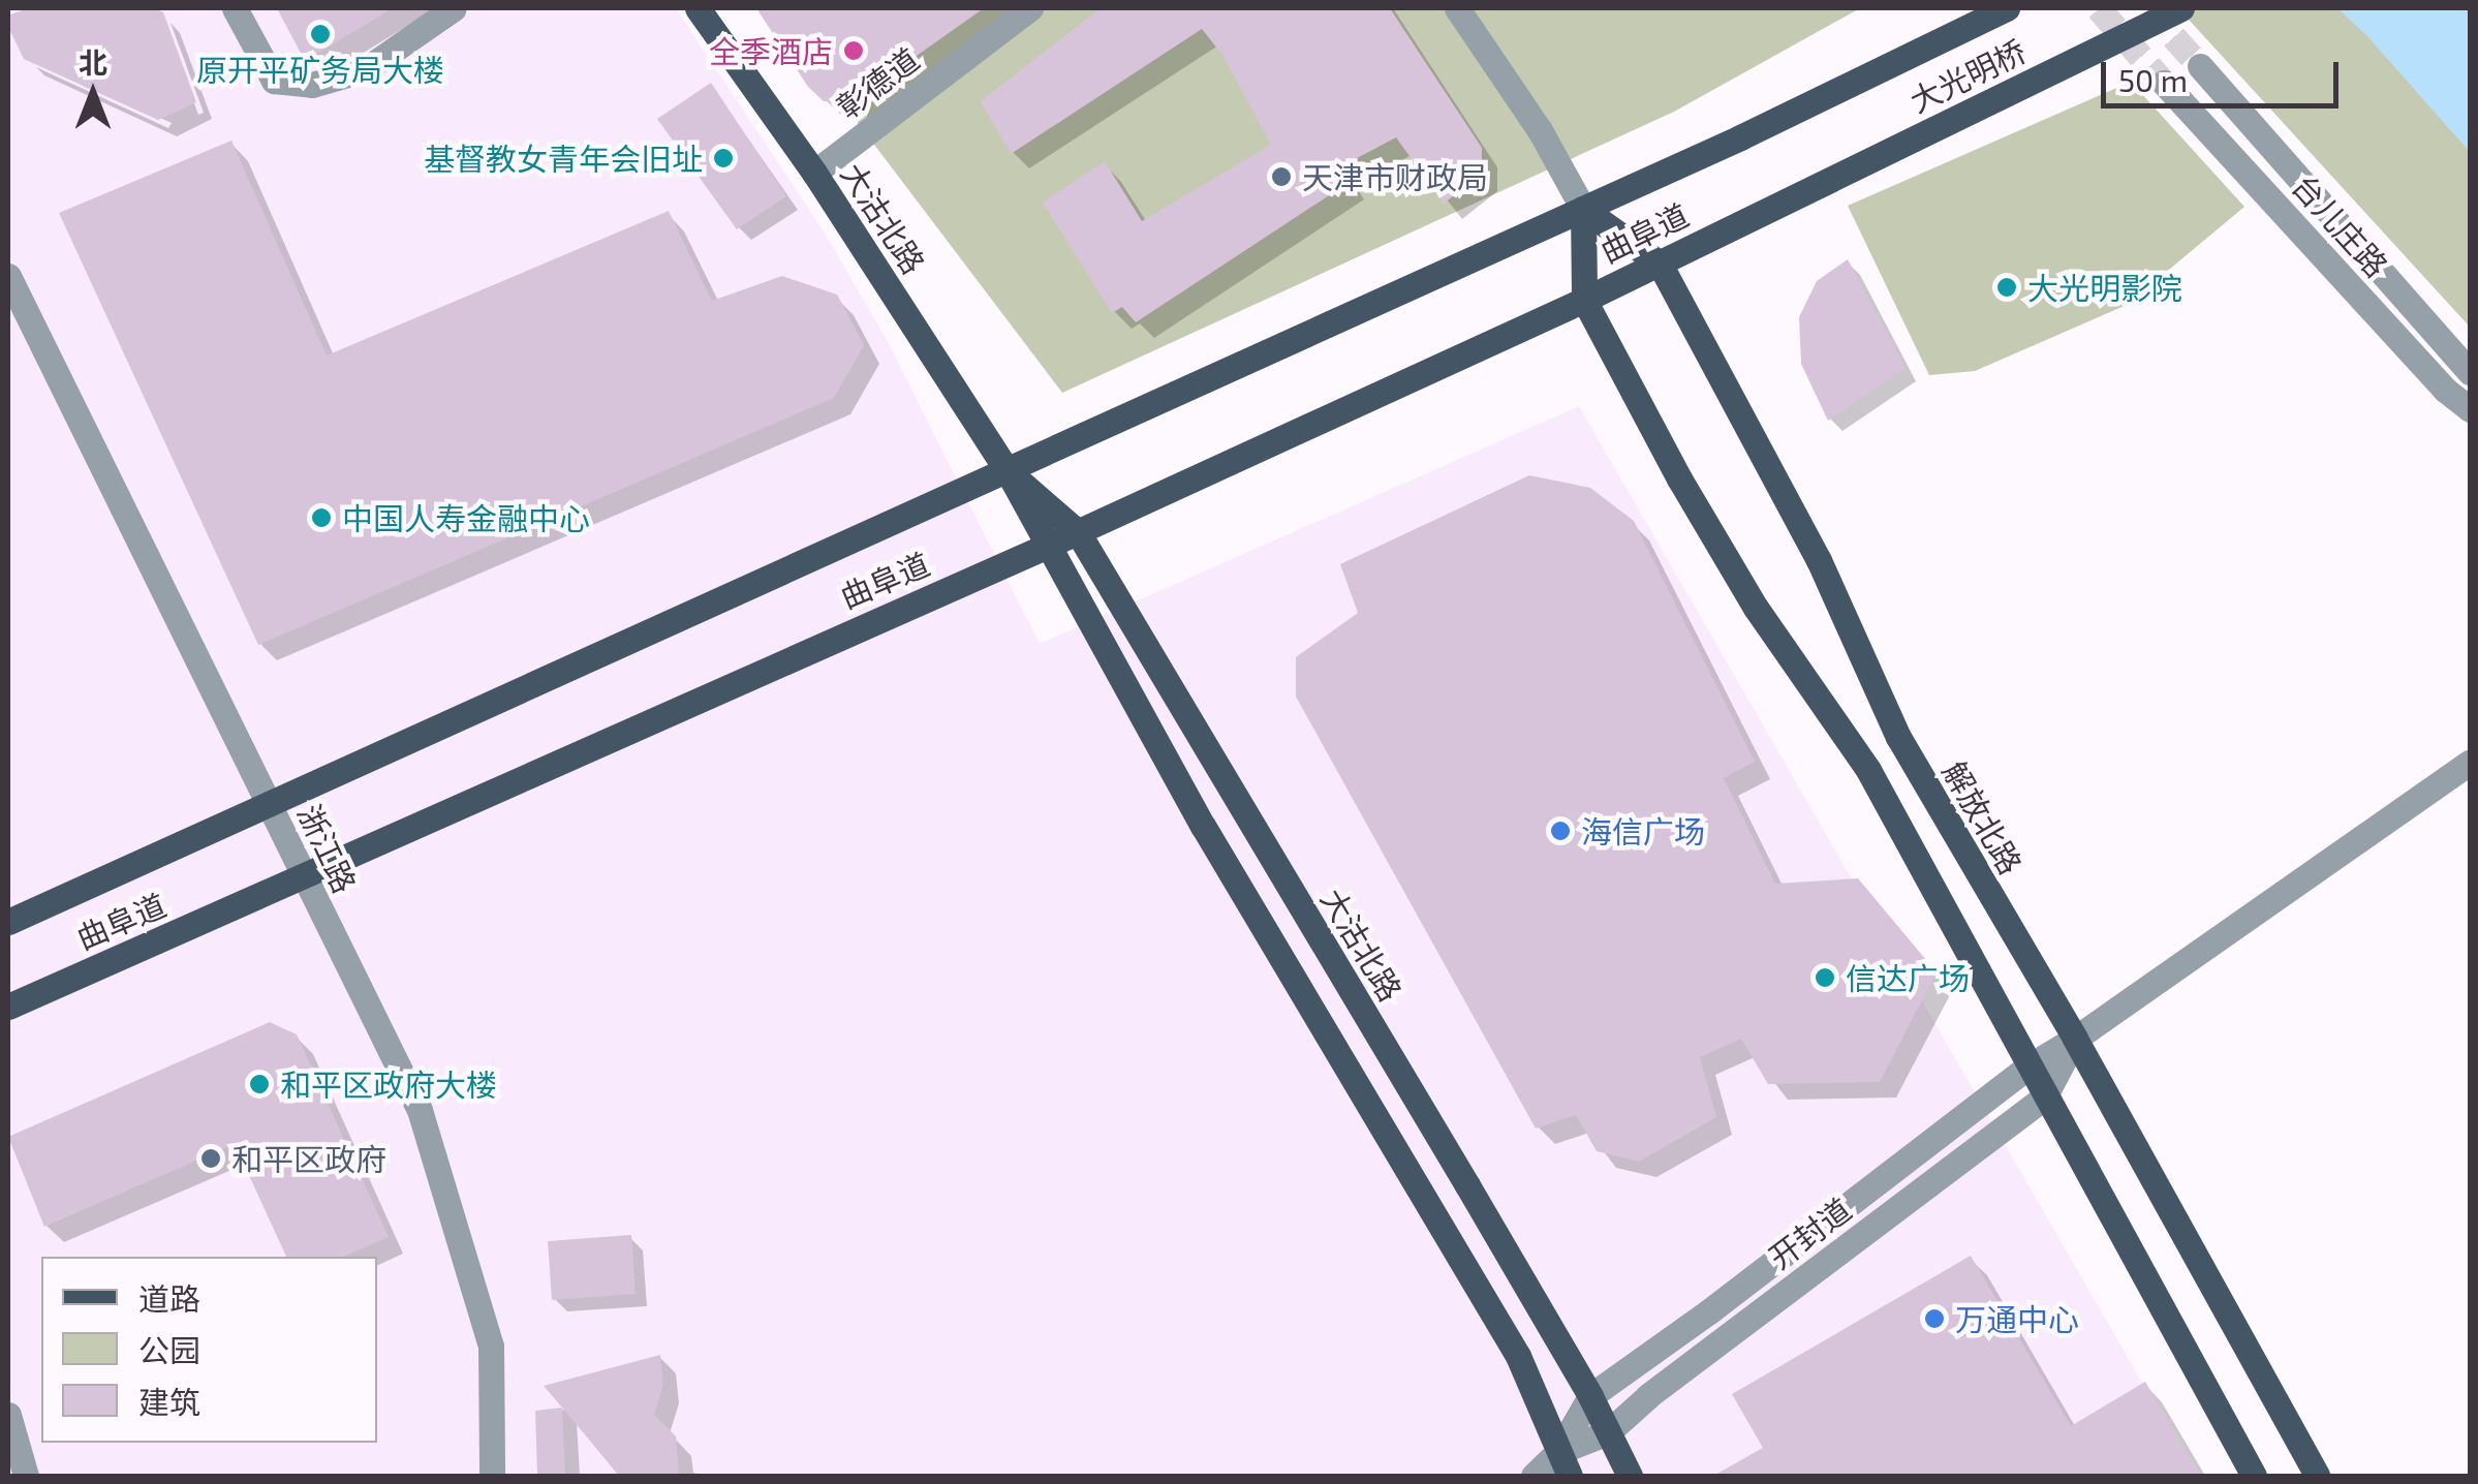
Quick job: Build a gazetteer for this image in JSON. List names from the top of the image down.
{
  "streets": {
    "main road": [
      "大光明桥",
      "大沽北路",
      "曲阜道",
      "解放北路"
    ],
    "street": [
      "彰德道",
      "台儿庄路",
      "浙江路",
      "开封道"
    ]
  },
  "crossings": [
    ["大光明桥", "曲阜道"],
    ["彰德道", "大沽北路"],
    ["大沽北路", "曲阜道"],
    ["大沽北路", "开封道"],
    ["曲阜道", "解放北路"],
    ["曲阜道", "浙江路"],
    ["解放北路", "开封道"]
  ],
  "places": [
    "原开平矿务局大楼",
    "全季酒店",
    "基督教女青年会旧址",
    "天津市财政局",
    "大光明影院",
    "中国人寿金融中心",
    "海信广场",
    "信达广场",
    "和平区政府大楼",
    "和平区政府",
    "万通中心"
  ],
  "legend": ["道路", "公园", "建筑"],
  "scale_bar": "50 m",
  "north": "top"
}
